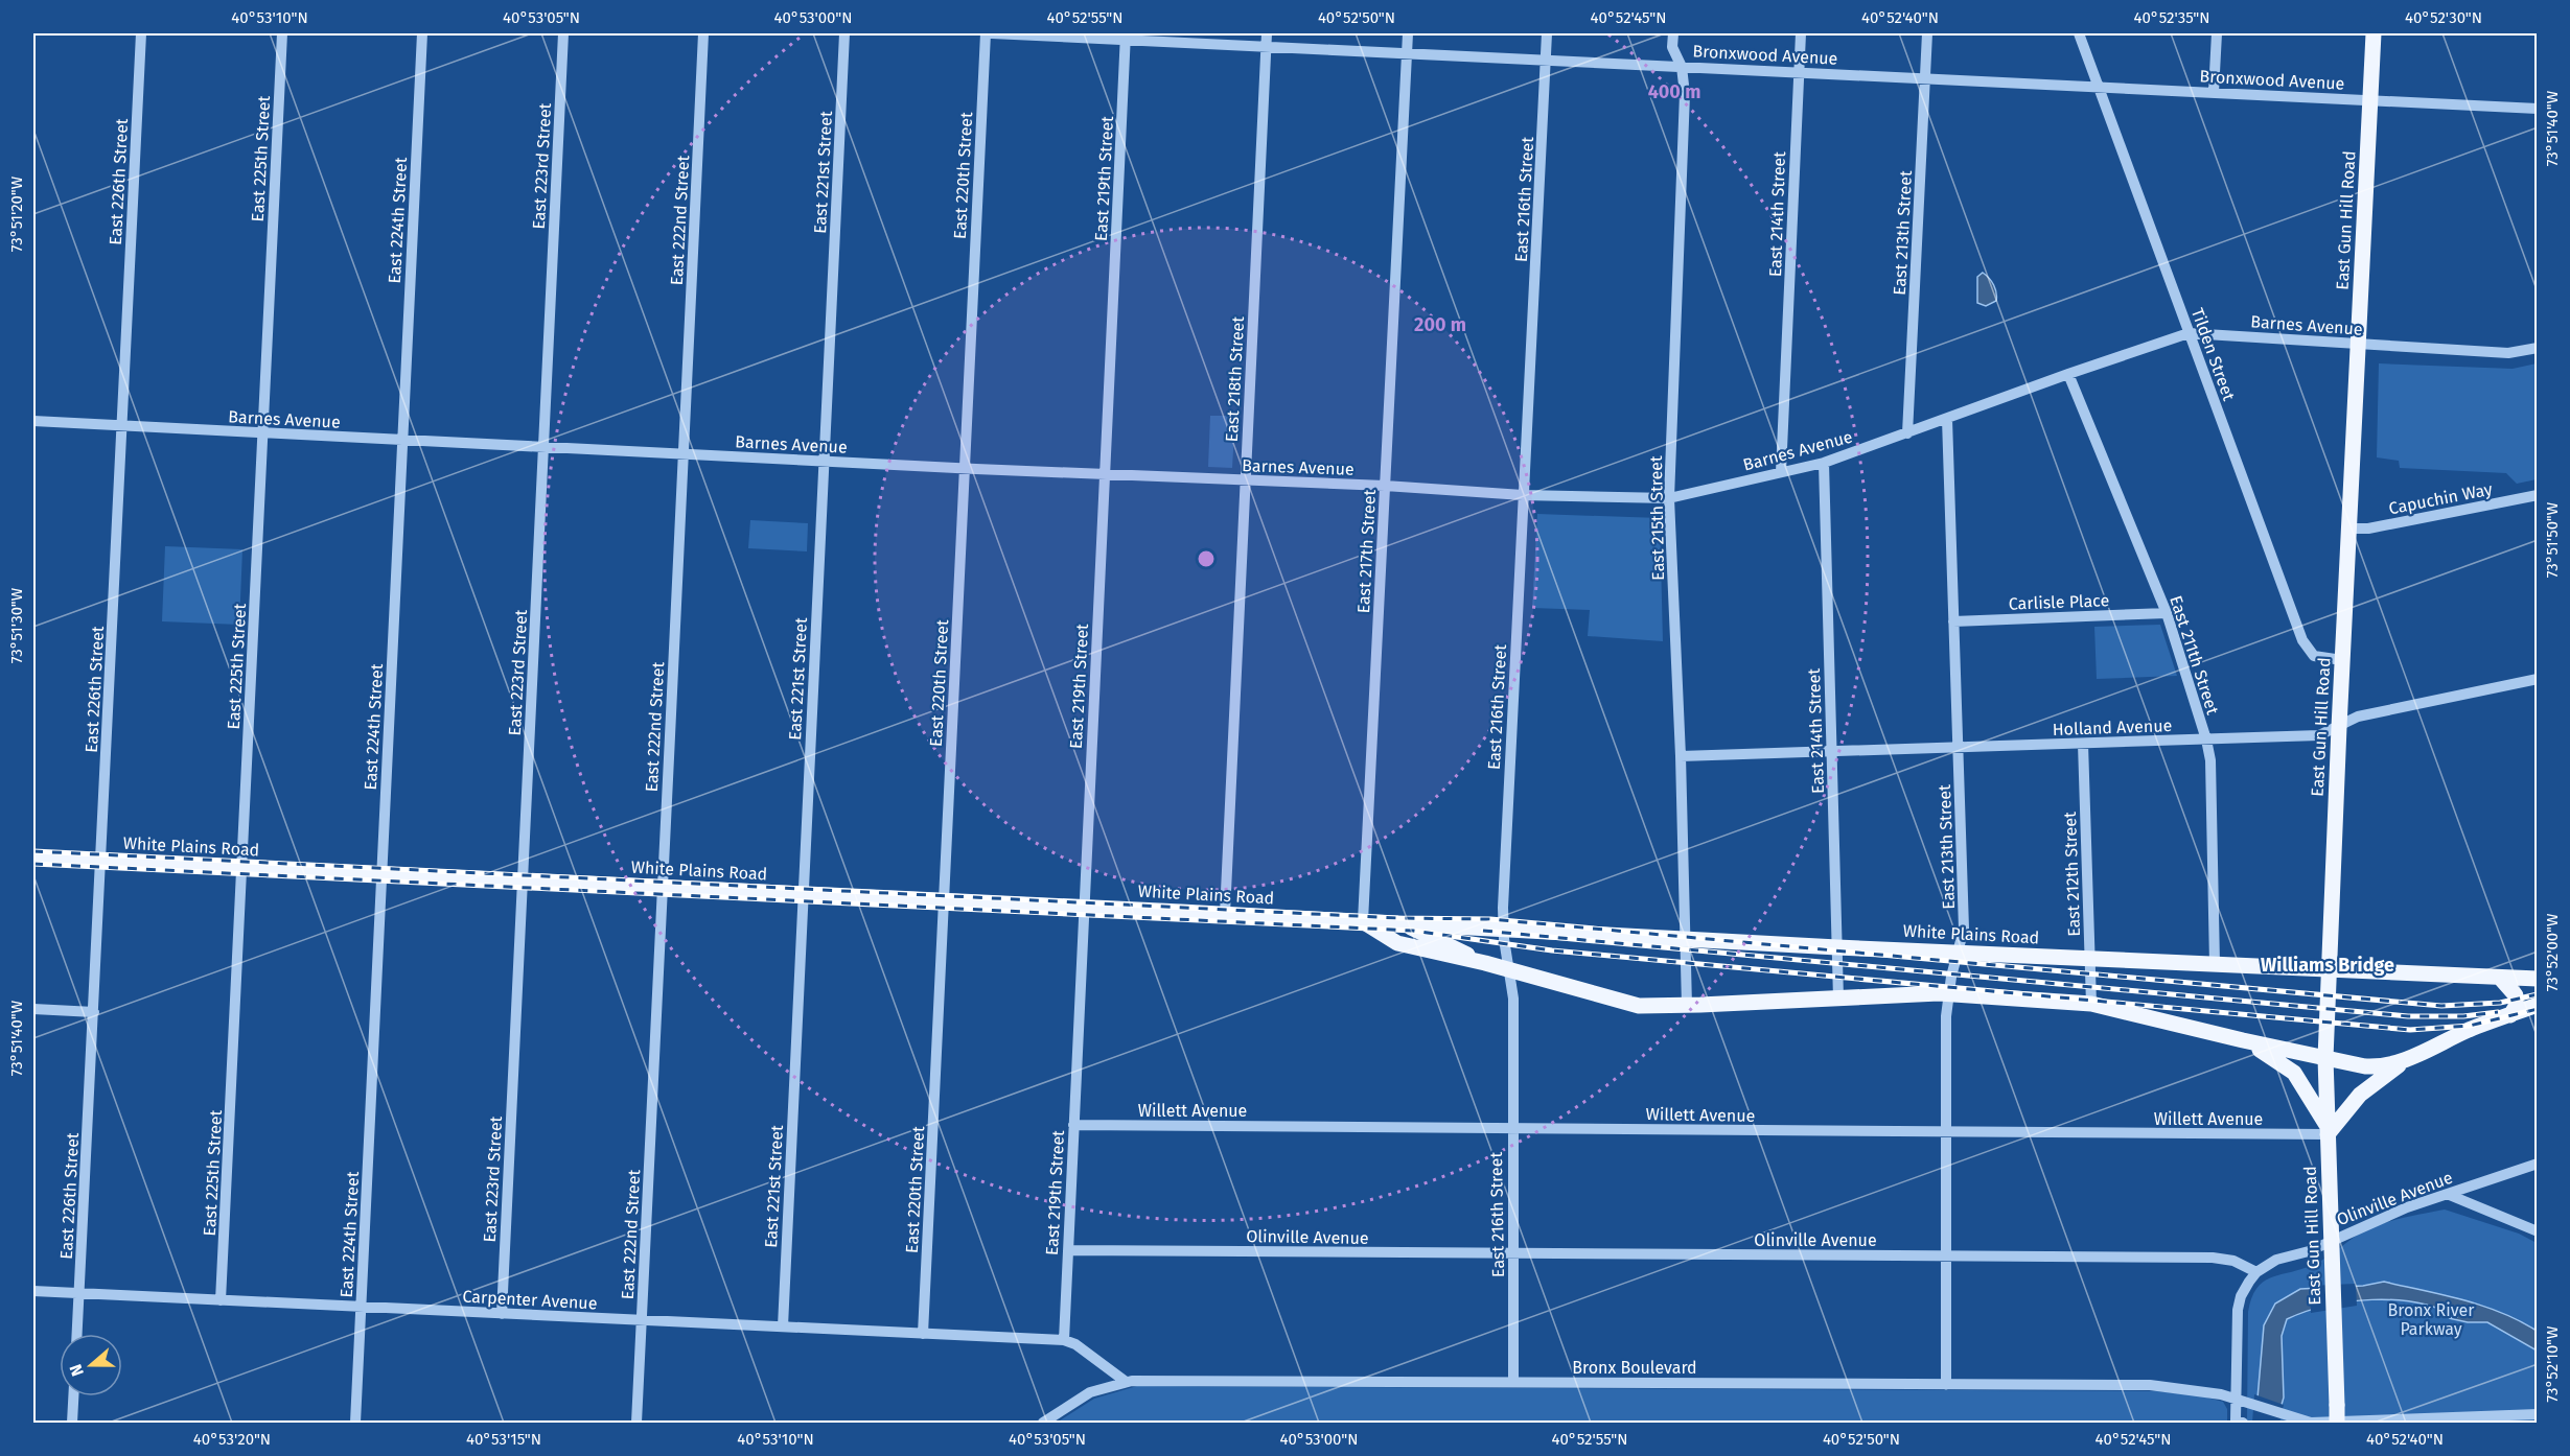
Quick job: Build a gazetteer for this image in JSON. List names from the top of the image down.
{
  "streets": {
    "main road": ["East Gun Hill Road", "White Plains Road"],
    "street": [
      "Bronxwood Avenue",
      "East 225th Street",
      "East 223rd Street",
      "East 221st Street",
      "East 220th Street",
      "East 219th Street",
      "East 226th Street",
      "East 216th Street",
      "East 214th Street",
      "East 224th Street",
      "East 222nd Street",
      "East 213th Street",
      "Barnes Avenue",
      "Tilden Street",
      "East 218th Street",
      "Capuchin Way",
      "East 215th Street",
      "East 217th Street",
      "Carlisle Place",
      "East 211th Street",
      "Holland Avenue",
      "East 212th Street",
      "Willett Avenue",
      "Olinville Avenue",
      "Carpenter Avenue",
      "Bronx Boulevard"
    ]
  },
  "crossings": [
    ["Bronxwood Avenue", "East 219th Street"],
    ["Bronxwood Avenue", "East 216th Street"],
    ["Bronxwood Avenue", "East 214th Street"],
    ["Bronxwood Avenue", "East Gun Hill Road"],
    ["Bronxwood Avenue", "East 213th Street"],
    ["Bronxwood Avenue", "Tilden Street"],
    ["Bronxwood Avenue", "East 218th Street"],
    ["Bronxwood Avenue", "East 215th Street"],
    ["Bronxwood Avenue", "East 217th Street"],
    ["East 225th Street", "Barnes Avenue"],
    ["East 225th Street", "White Plains Road"],
    ["East 225th Street", "Carpenter Avenue"],
    ["East 223rd Street", "Barnes Avenue"],
    ["East 223rd Street", "White Plains Road"],
    ["East 223rd Street", "Carpenter Avenue"],
    ["East 221st Street", "Barnes Avenue"],
    ["East 221st Street", "White Plains Road"],
    ["East 221st Street", "Carpenter Avenue"],
    ["East 220th Street", "Barnes Avenue"],
    ["East 220th Street", "White Plains Road"],
    ["East 220th Street", "Carpenter Avenue"],
    ["East 219th Street", "Barnes Avenue"],
    ["East 219th Street", "White Plains Road"],
    ["East 219th Street", "Willett Avenue"],
    ["East 219th Street", "Olinville Avenue"],
    ["East 219th Street", "Carpenter Avenue"],
    ["East 226th Street", "Barnes Avenue"],
    ["East 226th Street", "White Plains Road"],
    ["East 226th Street", "Carpenter Avenue"],
    ["East 216th Street", "Barnes Avenue"],
    ["East 216th Street", "White Plains Road"],
    ["East 216th Street", "Willett Avenue"],
    ["East 216th Street", "Olinville Avenue"],
    ["East 216th Street", "Bronx Boulevard"],
    ["East 214th Street", "Barnes Avenue"],
    ["East 214th Street", "Holland Avenue"],
    ["East 214th Street", "White Plains Road"],
    ["East 224th Street", "Barnes Avenue"],
    ["East 224th Street", "White Plains Road"],
    ["East 224th Street", "Carpenter Avenue"],
    ["East 222nd Street", "Barnes Avenue"],
    ["East 222nd Street", "White Plains Road"],
    ["East 222nd Street", "Carpenter Avenue"],
    ["East Gun Hill Road", "Barnes Avenue"],
    ["East Gun Hill Road", "Tilden Street"],
    ["East Gun Hill Road", "Capuchin Way"],
    ["East Gun Hill Road", "Holland Avenue"],
    ["East Gun Hill Road", "White Plains Road"],
    ["East Gun Hill Road", "Willett Avenue"],
    ["East Gun Hill Road", "Olinville Avenue"],
    ["East 213th Street", "Barnes Avenue"],
    ["East 213th Street", "Carlisle Place"],
    ["East 213th Street", "Holland Avenue"],
    ["East 213th Street", "White Plains Road"],
    ["East 213th Street", "Willett Avenue"],
    ["East 213th Street", "Olinville Avenue"],
    ["East 213th Street", "Bronx Boulevard"],
    ["Barnes Avenue", "Tilden Street"],
    ["Barnes Avenue", "East 218th Street"],
    ["Barnes Avenue", "East 215th Street"],
    ["Barnes Avenue", "East 217th Street"],
    ["Barnes Avenue", "East 211th Street"],
    ["East 218th Street", "White Plains Road"],
    ["East 215th Street", "Holland Avenue"],
    ["East 215th Street", "White Plains Road"],
    ["East 217th Street", "White Plains Road"],
    ["Carlisle Place", "East 211th Street"],
    ["East 211th Street", "Holland Avenue"],
    ["East 211th Street", "White Plains Road"],
    ["Holland Avenue", "East 212th Street"],
    ["White Plains Road", "East 212th Street"],
    ["Carpenter Avenue", "Bronx Boulevard"]
  ],
  "districts": ["Williams Bridge"],
  "parks": ["Bronx River Parkway"],
  "north": "left",
  "coordinates": [
    "40°53'10\"N",
    "40°53'05\"N",
    "40°53'00\"N",
    "40°52'55\"N",
    "40°52'50\"N",
    "40°52'45\"N",
    "40°52'40\"N",
    "40°52'35\"N",
    "40°52'30\"N",
    "73°51'40\"W",
    "73°51'20\"W",
    "73°51'50\"W",
    "73°51'30\"W",
    "73°52'00\"W",
    "73°52'10\"W",
    "40°53'20\"N",
    "40°53'15\"N"
  ],
  "rings": ["400 m", "200 m"]
}
